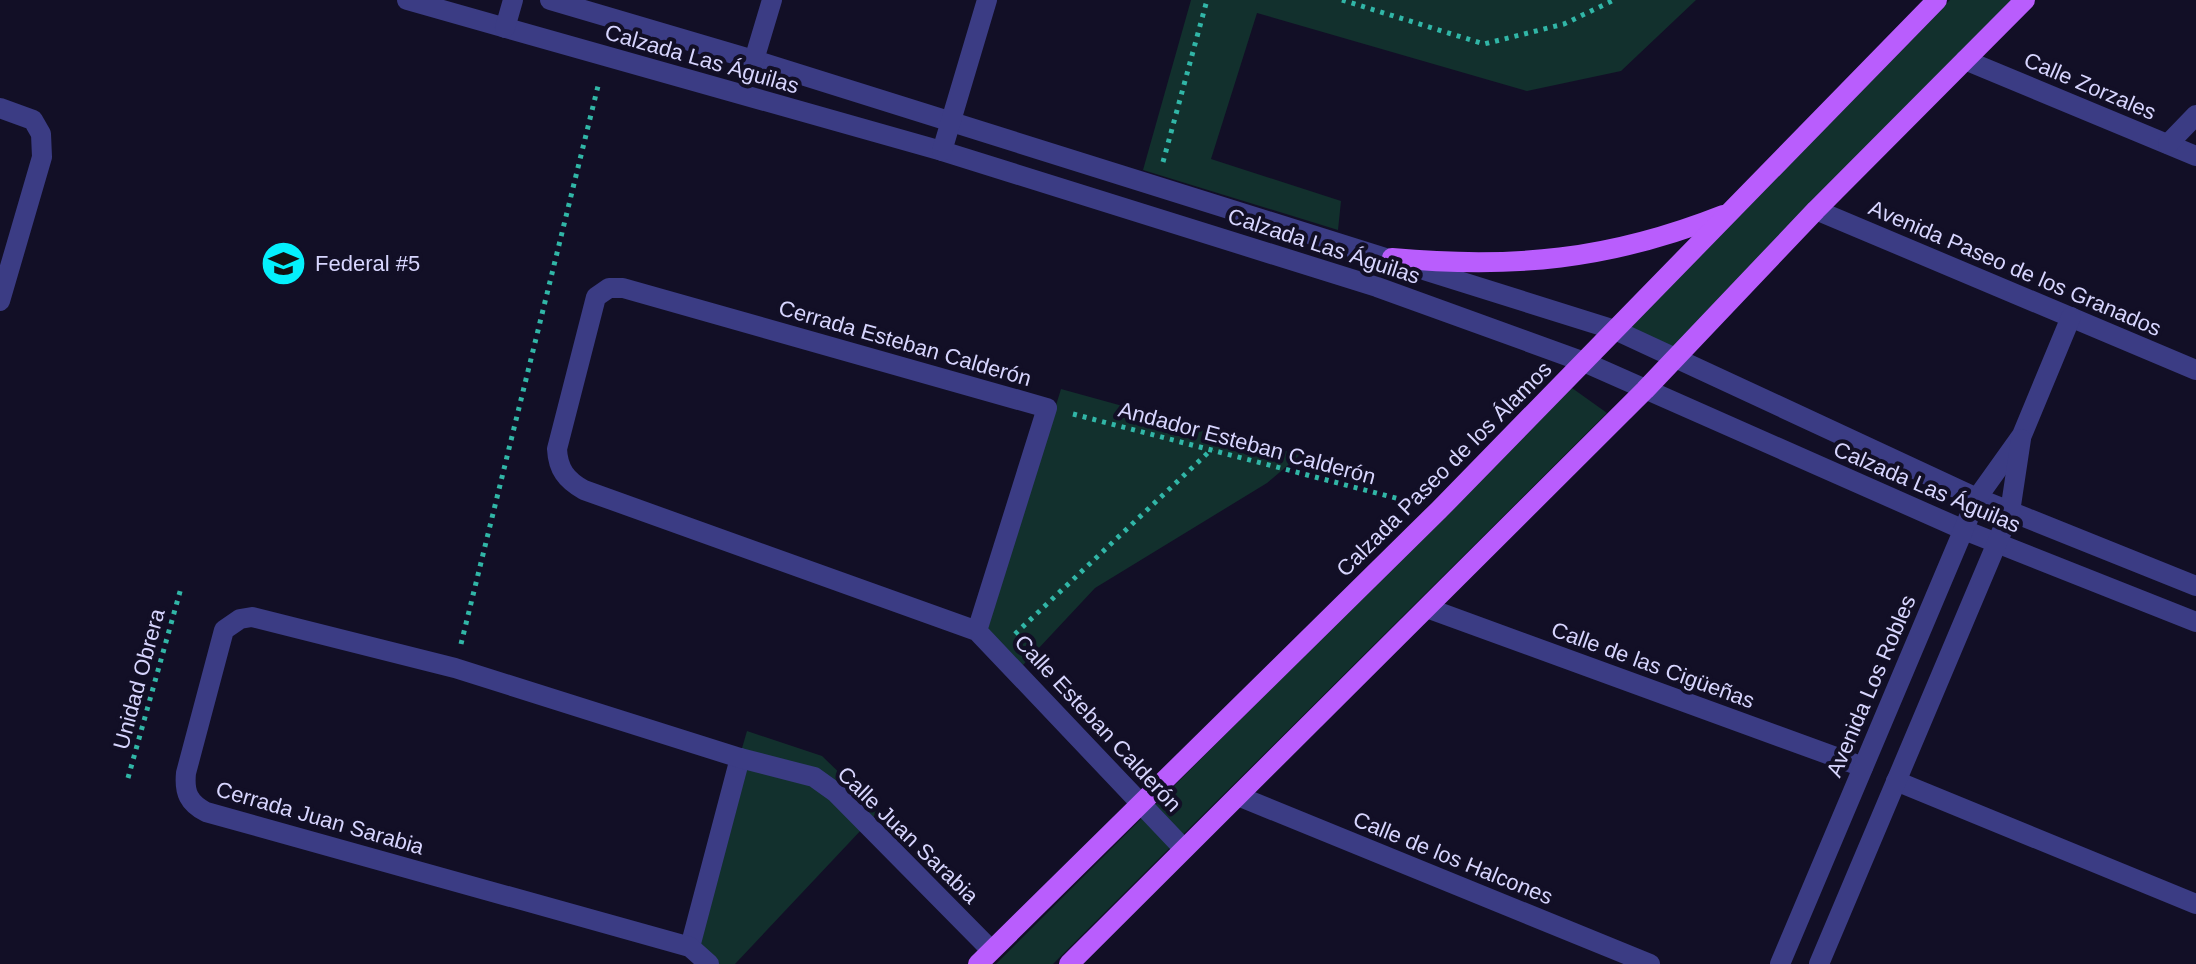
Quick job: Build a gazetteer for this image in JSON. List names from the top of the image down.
{
  "streets": {
    "main road": ["Calzada Paseo de los Álamos"],
    "street": [
      "Calzada Las Águilas",
      "Calle Zorzales",
      "Avenida Paseo de los Granados",
      "Cerrada Esteban Calderón",
      "Calle de las Cigüeñas",
      "Avenida Los Robles",
      "Calle Esteban Calderón",
      "Cerrada Juan Sarabia",
      "Calle Juan Sarabia",
      "Calle de los Halcones"
    ],
    "path": ["Andador Esteban Calderón", "Unidad Obrera"]
  },
  "crossings": [
    ["Calzada Las Águilas", "Calzada Paseo de los Álamos"],
    ["Calzada Las Águilas", "Avenida Los Robles"],
    ["Avenida Paseo de los Granados", "Avenida Los Robles"],
    ["Cerrada Esteban Calderón", "Andador Esteban Calderón"],
    ["Cerrada Esteban Calderón", "Calle Esteban Calderón"],
    ["Andador Esteban Calderón", "Calzada Paseo de los Álamos"],
    ["Calzada Paseo de los Álamos", "Calle Esteban Calderón"],
    ["Calzada Paseo de los Álamos", "Calle Juan Sarabia"],
    ["Calle de las Cigüeñas", "Avenida Los Robles"],
    ["Cerrada Juan Sarabia", "Calle Juan Sarabia"]
  ],
  "places": {
    "school or university": ["Federal #5"]
  }
}
